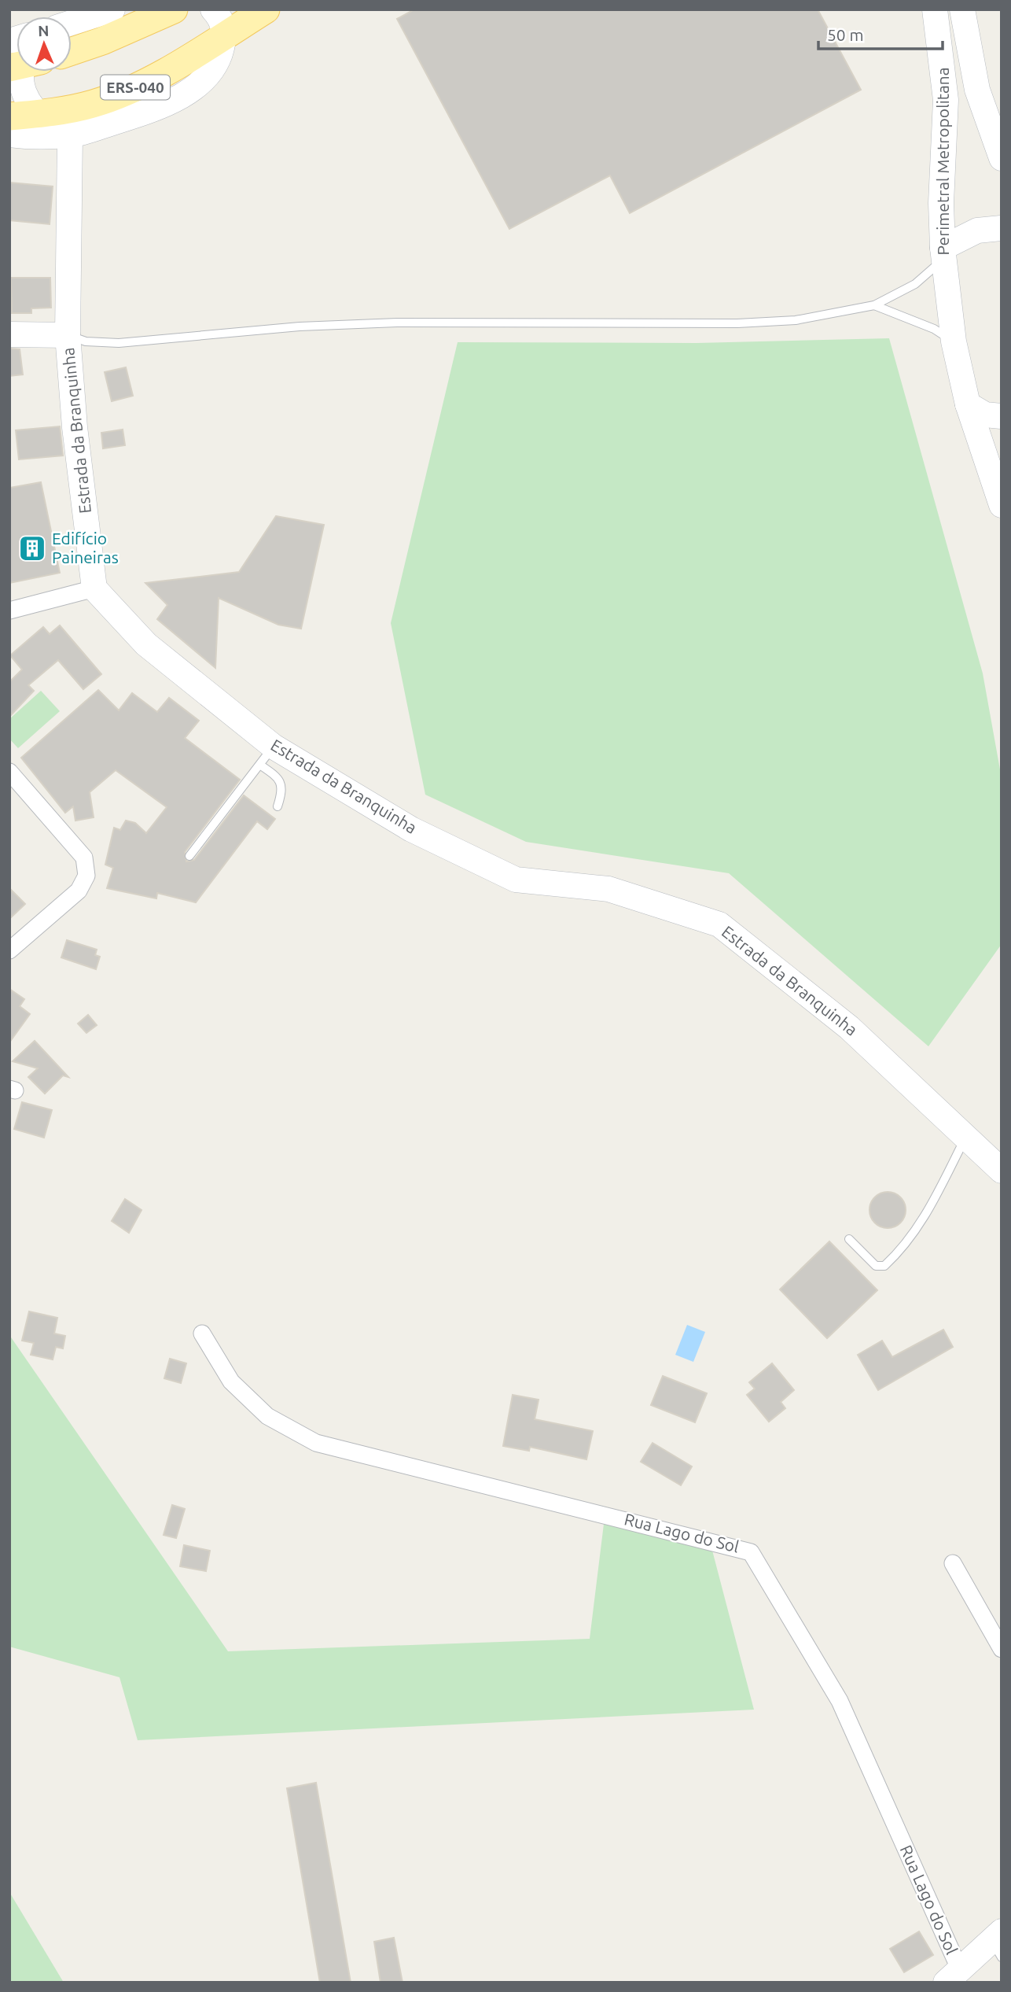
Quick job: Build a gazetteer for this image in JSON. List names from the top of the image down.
{
  "streets": {
    "main road": ["ERS-040", "Perimetral Metropolitana", "Estrada da Branquinha"],
    "street": ["Rua Lago do Sol"]
  },
  "places": {
    "building": ["Edifício Paineiras"]
  },
  "scale_bar": "50 m",
  "north": "top"
}
